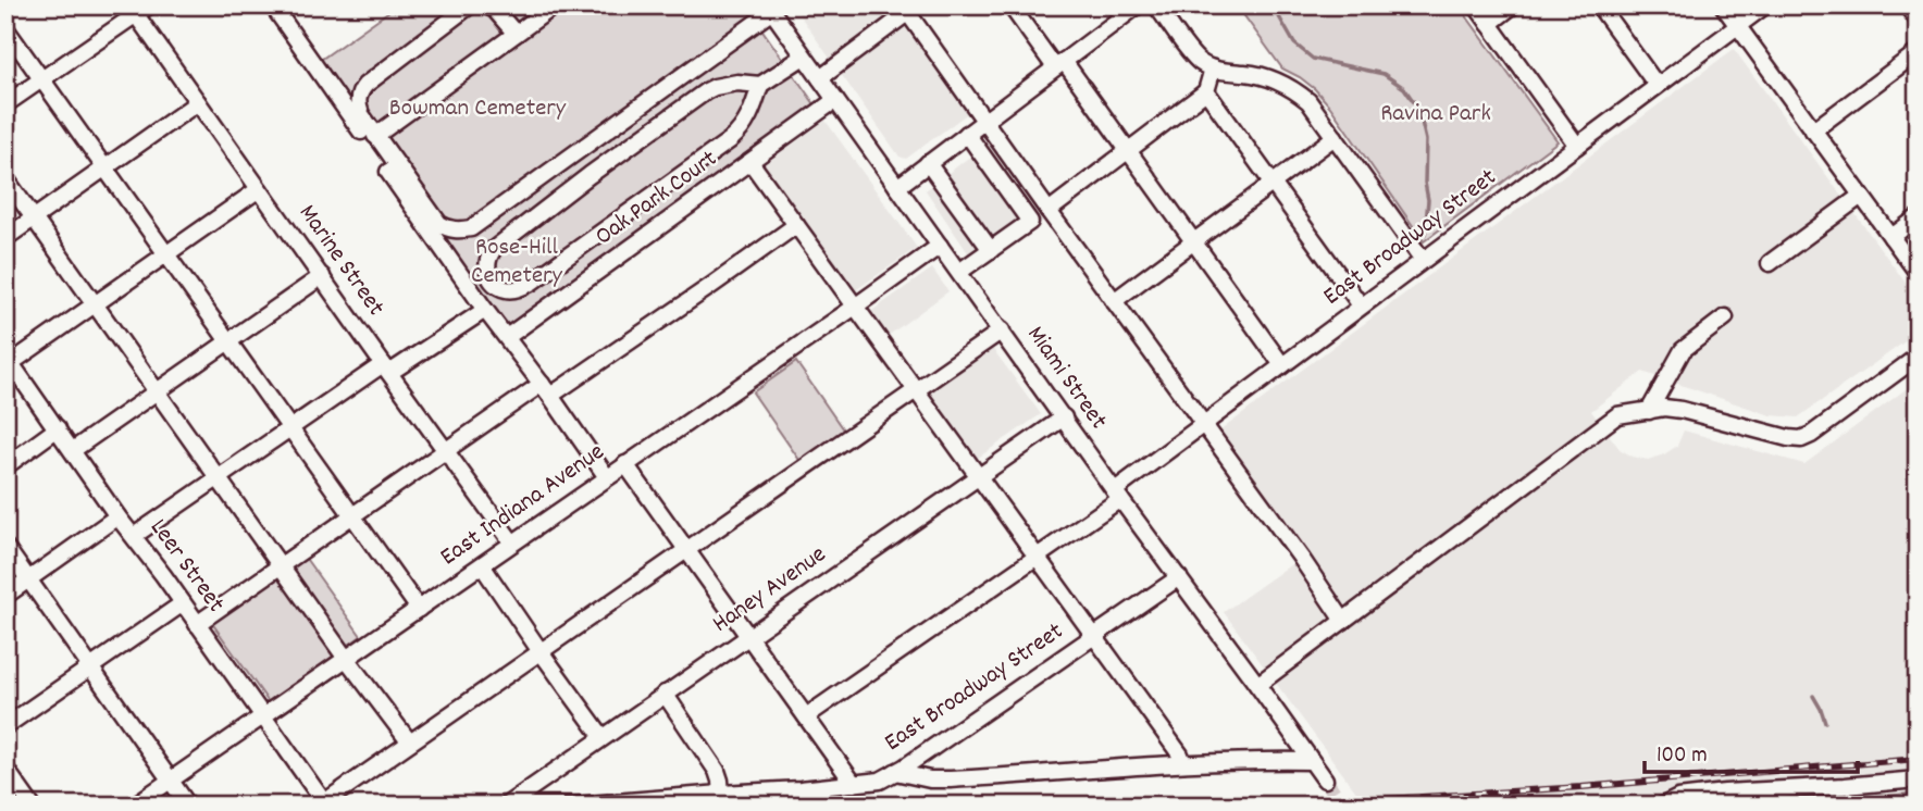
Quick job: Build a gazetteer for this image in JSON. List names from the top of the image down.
{
  "streets": {
    "street": [
      "Oak Park Court",
      "East Broadway Street",
      "Marine Street",
      "Miami Street",
      "East Indiana Avenue",
      "Leer Street",
      "Haney Avenue"
    ]
  },
  "crossings": [
    ["Oak Park Court", "Miami Street"],
    ["East Broadway Street", "Miami Street"],
    ["East Broadway Street", "Haney Avenue"],
    ["Marine Street", "East Indiana Avenue"],
    ["Miami Street", "East Indiana Avenue"],
    ["Miami Street", "Haney Avenue"],
    ["East Indiana Avenue", "Leer Street"]
  ],
  "parks": ["Bowman Cemetery", "Ravina Park", "Rose-Hill Cemetery"],
  "scale_bar": "100 m"
}
